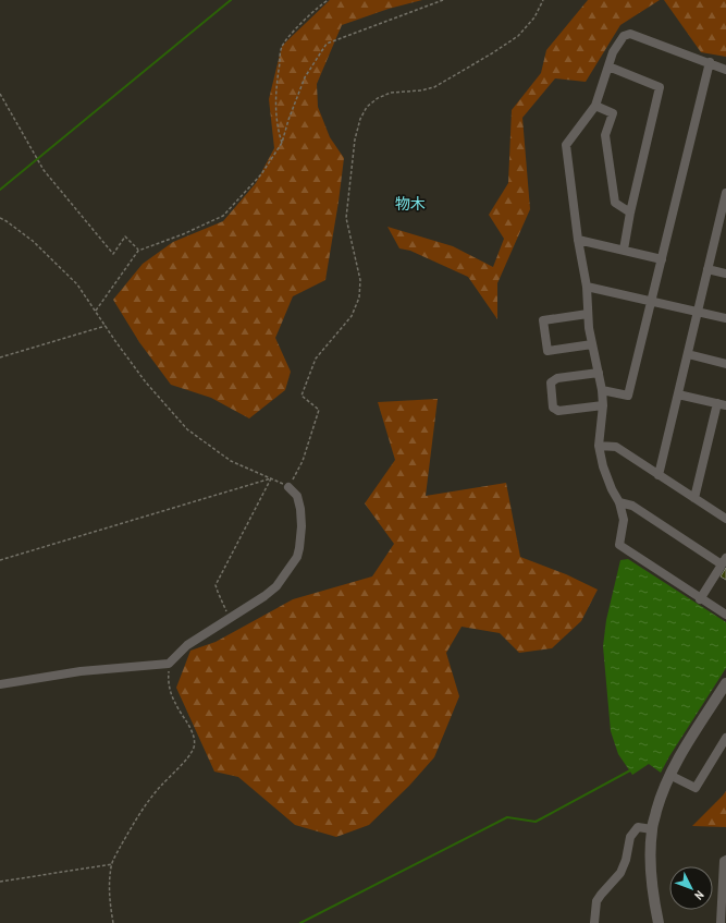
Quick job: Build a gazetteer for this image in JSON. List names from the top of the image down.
{
  "districts": ["物木"],
  "north": "bottom right"
}
